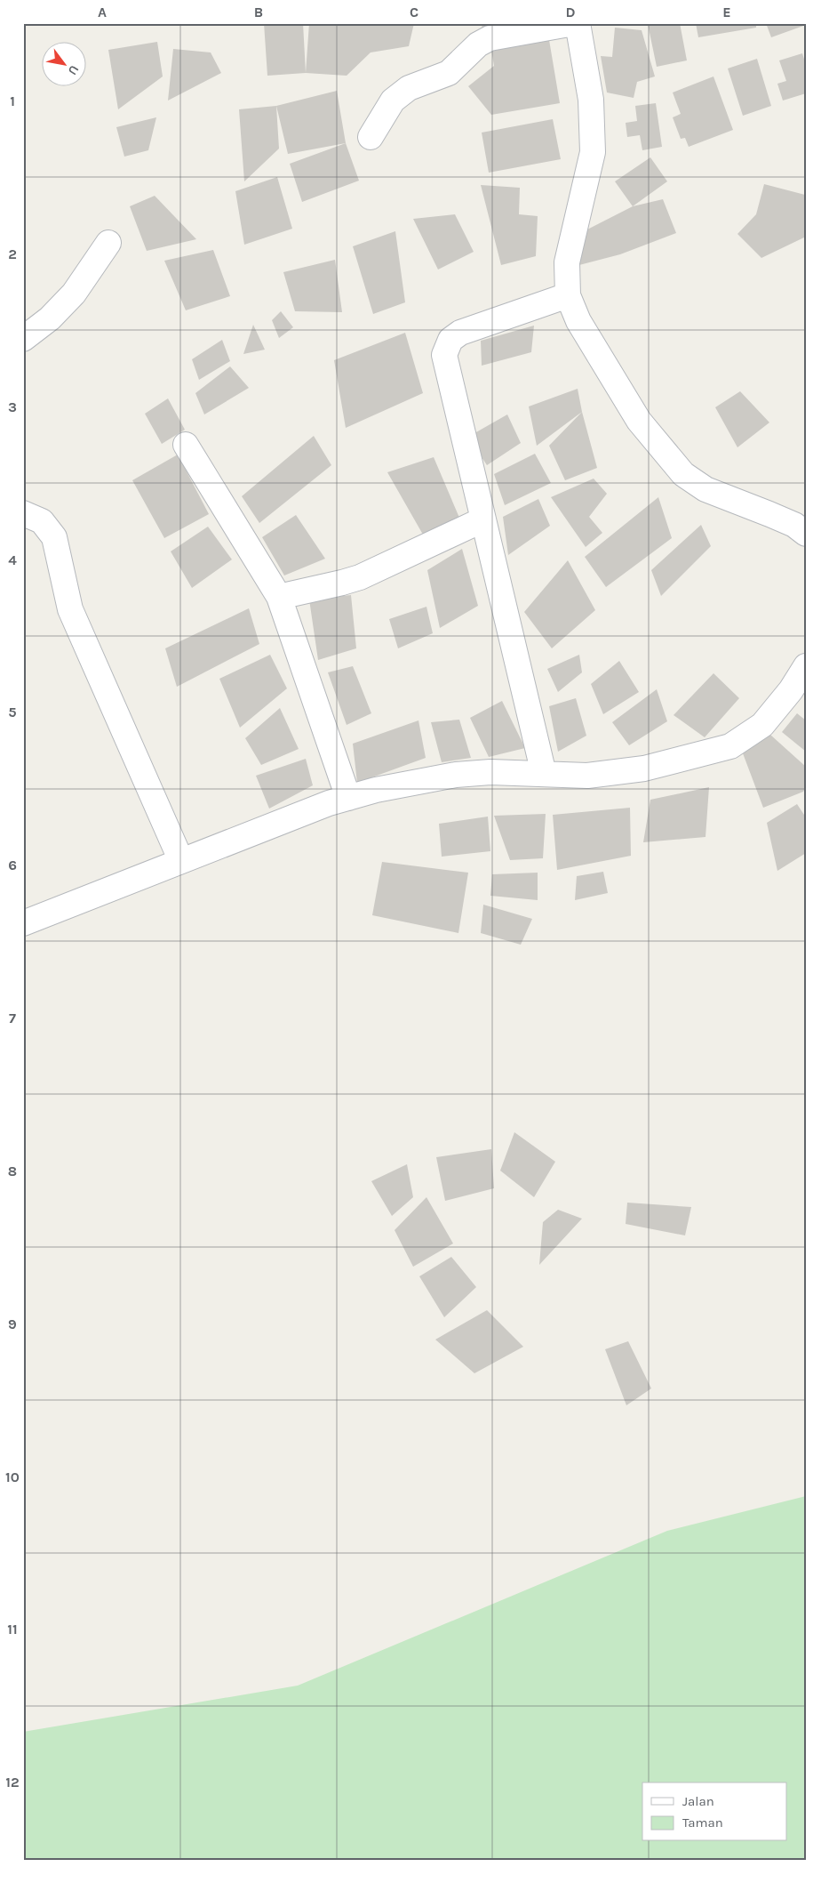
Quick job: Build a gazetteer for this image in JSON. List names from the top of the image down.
{
  "legend": ["Jalan", "Taman"],
  "north": "bottom right",
  "grid": {
    "columns": [
      "A",
      "B",
      "C",
      "D",
      "E"
    ],
    "rows": [
      "1",
      "2",
      "3",
      "4",
      "5",
      "6",
      "7",
      "8",
      "9",
      "10",
      "11",
      "12"
    ]
  }
}
